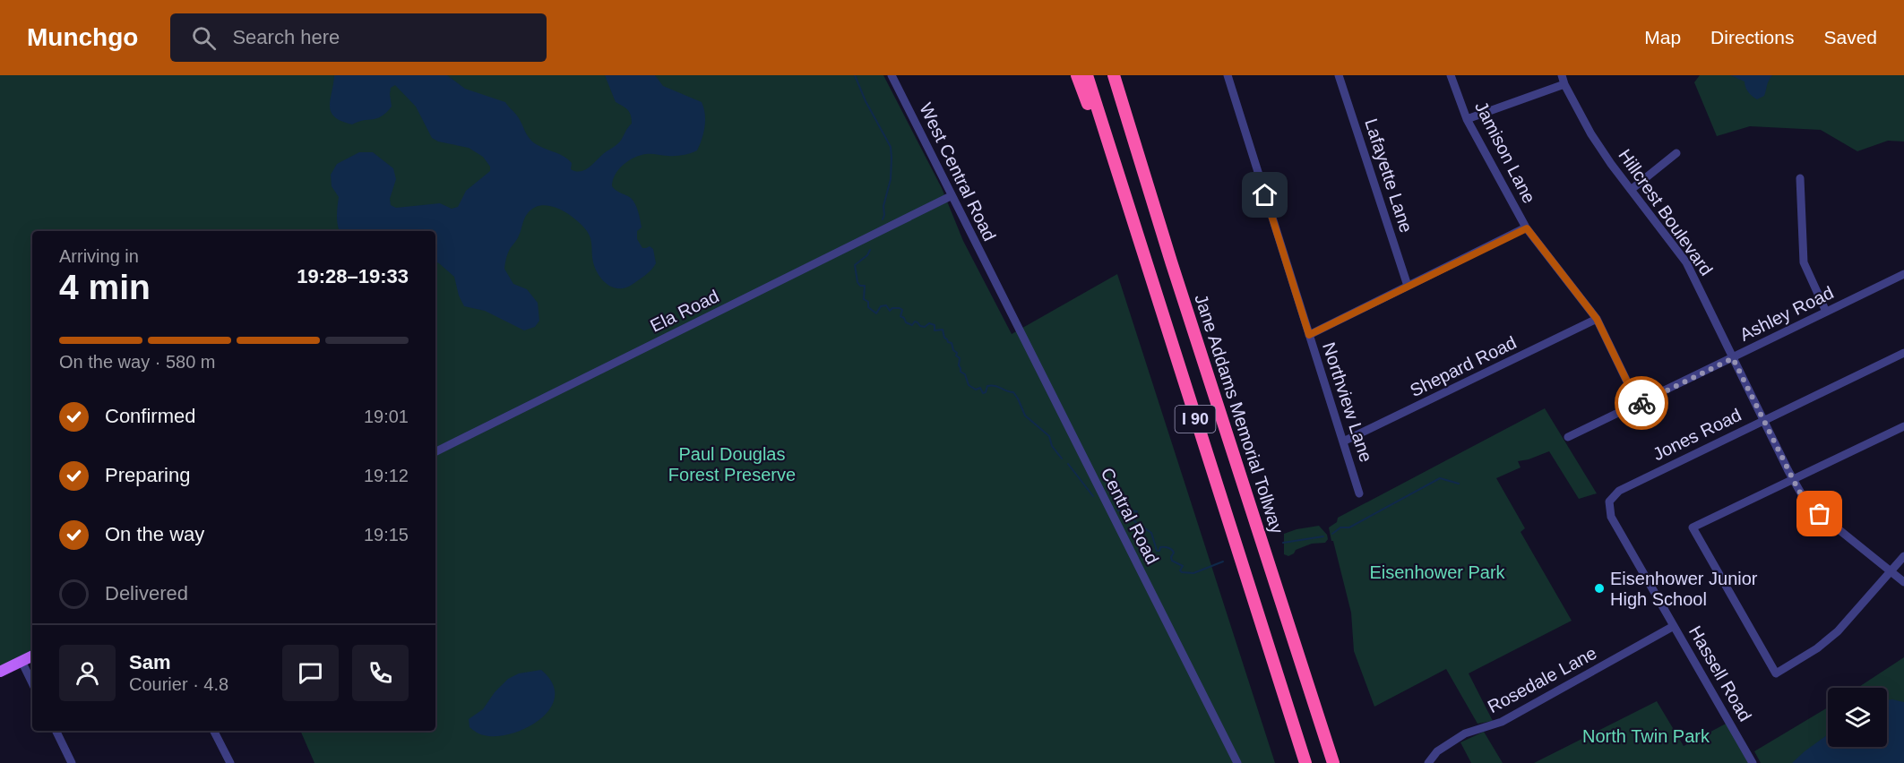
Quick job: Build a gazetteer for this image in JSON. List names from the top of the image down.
{
  "streets": {
    "highway": ["Jane Addams Memorial Tollway", "I 90"],
    "street": [
      "Jamison Lane",
      "West Central Road",
      "Lafayette Lane",
      "Hillcrest Boulevard",
      "Ela Road",
      "Ashley Road",
      "Shepard Road",
      "Northview Lane",
      "Jones Road",
      "Central Road",
      "Hassell Road",
      "Rosedale Lane"
    ]
  },
  "crossings": [
    ["Jamison Lane", "Ashley Road"],
    ["Jamison Lane", "Shepard Road"],
    ["West Central Road", "Ela Road"],
    ["West Central Road", "Central Road"],
    ["Hillcrest Boulevard", "Ashley Road"],
    ["Hillcrest Boulevard", "Jones Road"],
    ["Shepard Road", "Northview Lane"],
    ["Jones Road", "Hassell Road"],
    ["Hassell Road", "Rosedale Lane"]
  ],
  "parks": ["Paul Douglas Forest Preserve", "Eisenhower Park", "North Twin Park"],
  "places": ["Eisenhower Junior High School"],
  "page": {
    "header": "Munchgo",
    "search": "Search here",
    "nav": ["Map", "Directions", "Saved"],
    "heading": ["4 min", "Arriving in", "19:28–19:33"],
    "panel": ["Sam", "Courier · 4.8"],
    "bar": "On the way · 580 m",
    "list": [
      ["Confirmed", "19:01"],
      ["Preparing", "19:12"],
      ["On the way", "19:15"],
      "Delivered"
    ]
  }
}
